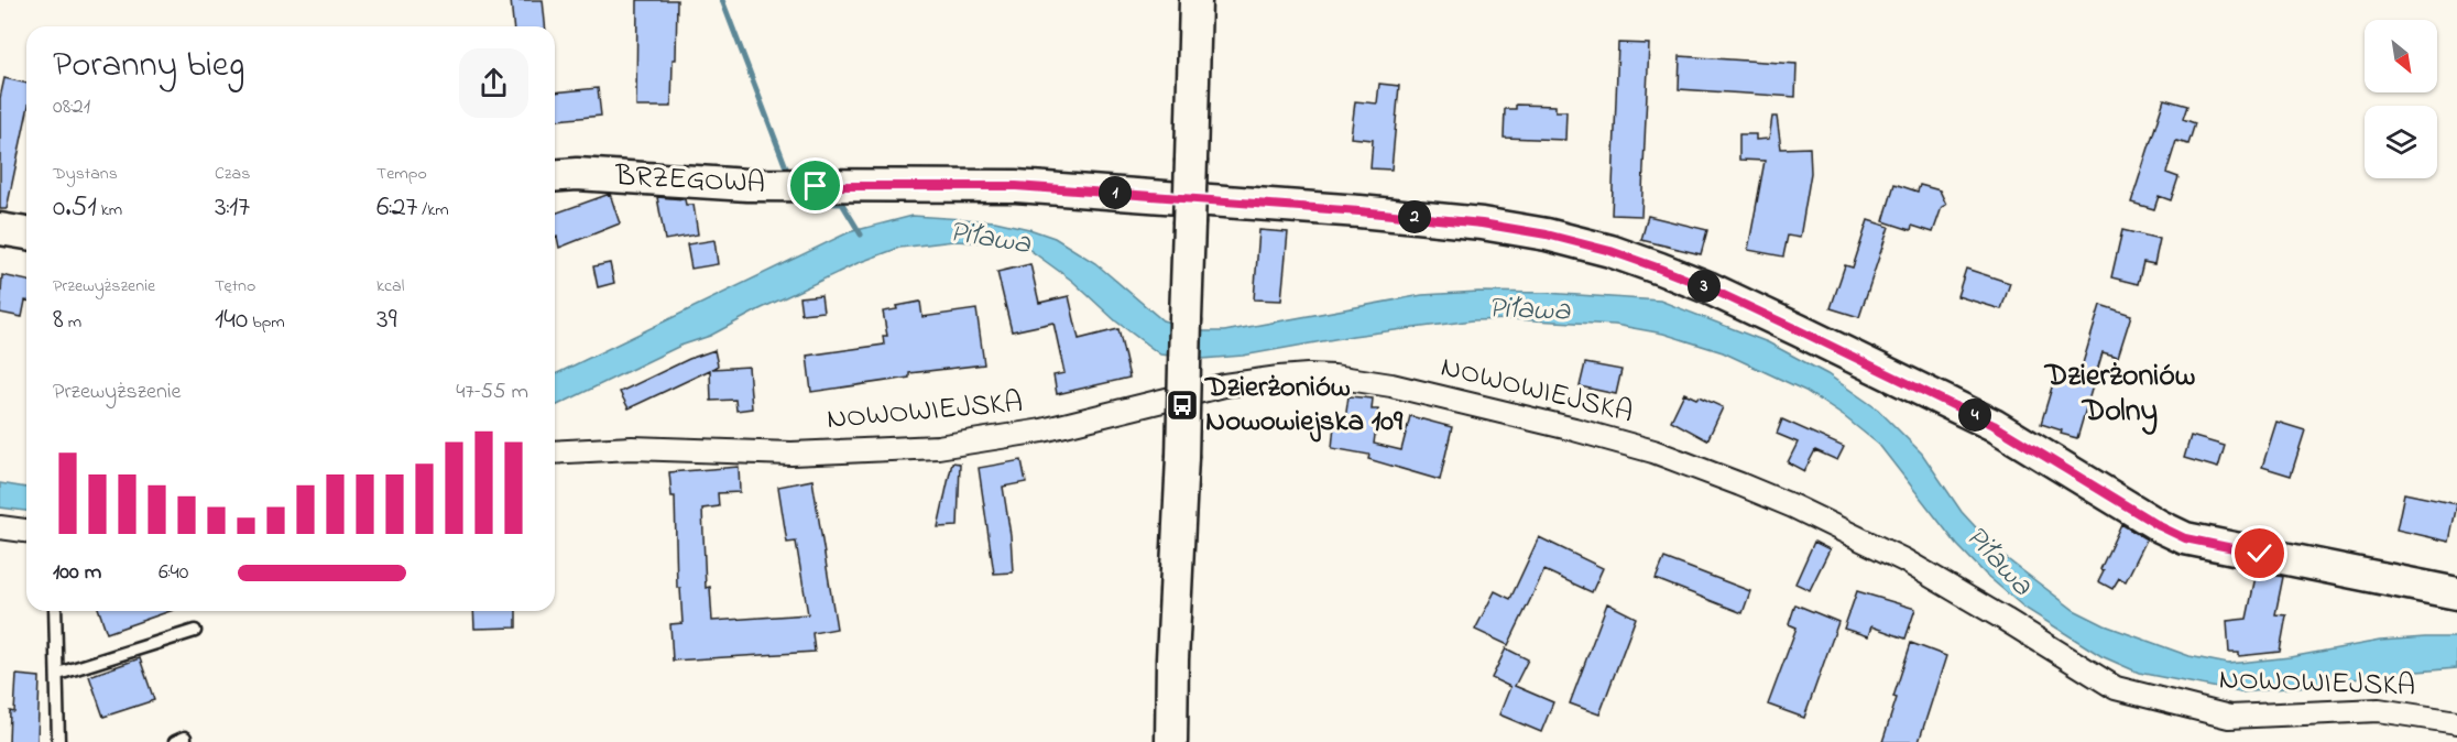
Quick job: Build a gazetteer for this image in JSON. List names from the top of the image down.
{
  "streets": {
    "street": ["BRZEGOWA", "NOWOWIEJSKA"]
  },
  "districts": ["Dzierżoniów Dolny"],
  "water": ["Piława"],
  "places": {
    "bus stop": ["Dzierżoniów Nowowiejska 109"]
  },
  "north": "bottom right",
  "page": {
    "heading": ["Poranny bieg", "08:21"],
    "stats": [
      ["Dystans", "0.51 km"],
      ["Czas", "3:17"],
      ["Tempo", "6:27 /km"],
      ["Przewyższenie", "8 m"],
      ["Tętno", "140 bpm"],
      ["kcal", "39"]
    ],
    "pins": [
      "1",
      "2",
      "3",
      "4"
    ],
    "chart": ["Przewyższenie", "47–55 m"],
    "list": [
      {
        "name": "100 m",
        "note": "6:40"
      }
    ]
  }
}
